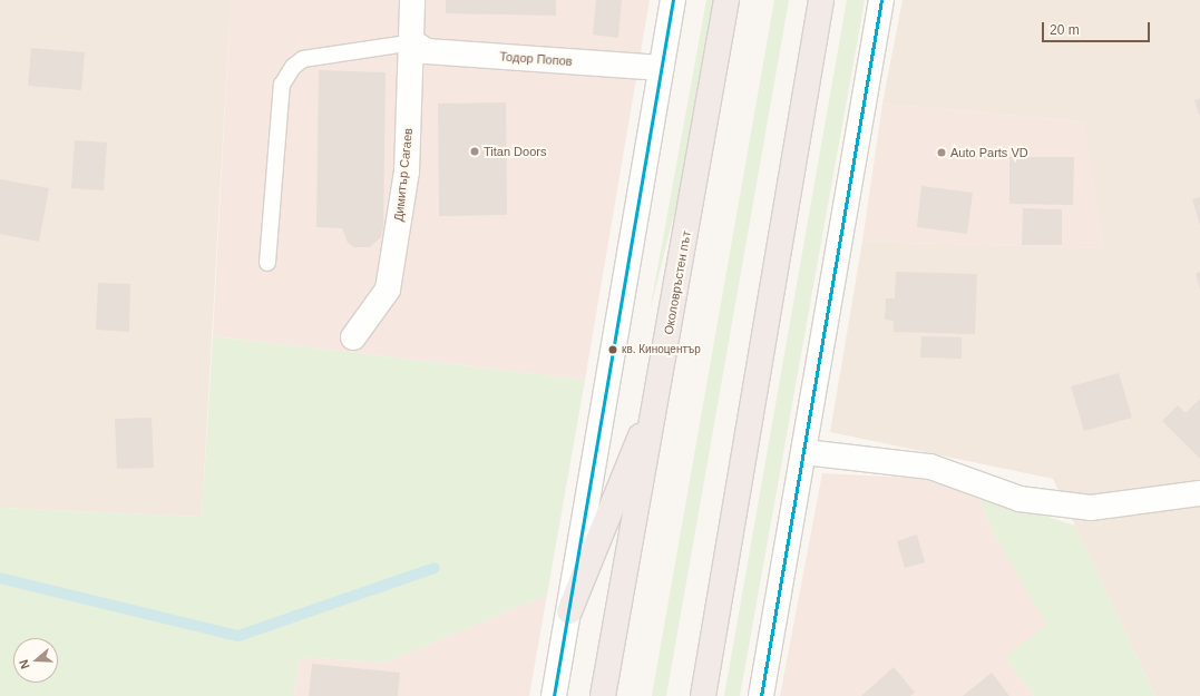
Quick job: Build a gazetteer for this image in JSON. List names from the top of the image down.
{
  "streets": {
    "highway": ["Околовръстен път"],
    "street": ["Тодор Попов", "Димитър Сагаев"]
  },
  "crossings": [
    ["Тодор Попов", "Димитър Сагаев"]
  ],
  "places": ["Titan Doors", "Auto Parts VD", "кв. Киноцентър"],
  "scale_bar": "20 m",
  "north": "left"
}
